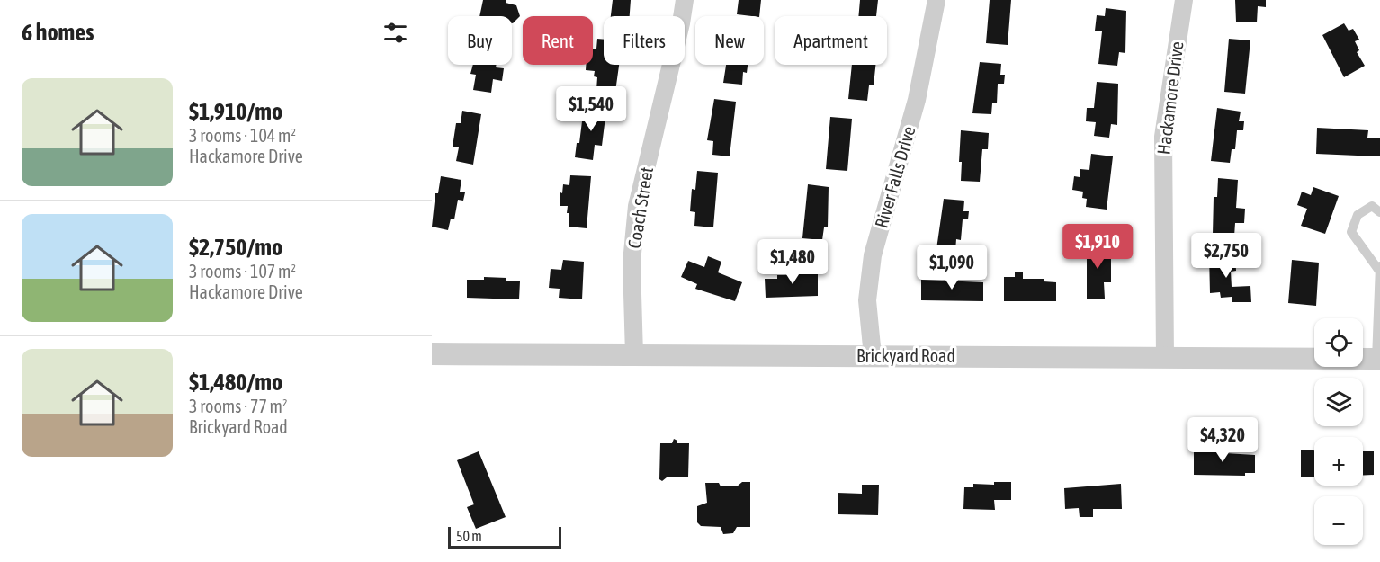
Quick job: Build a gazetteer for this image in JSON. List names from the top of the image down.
{
  "streets": {
    "street": [
      "Hackamore Drive",
      "River Falls Drive",
      "Coach Street",
      "Brickyard Road"
    ]
  },
  "crossings": [
    ["Hackamore Drive", "Brickyard Road"],
    ["River Falls Drive", "Brickyard Road"],
    ["Coach Street", "Brickyard Road"]
  ],
  "scale_bar": "50 m",
  "page": {
    "heading": "6 homes",
    "chip": [
      "Buy",
      "Rent",
      "Filters",
      "New",
      "Apartment"
    ],
    "list": [
      {
        "name": "$1,910/mo",
        "note": "3 rooms · 104 m² · Hackamore Drive"
      },
      {
        "name": "$2,750/mo",
        "note": "3 rooms · 107 m² · Hackamore Drive"
      },
      {
        "name": "$1,480/mo",
        "note": "3 rooms · 77 m² · Brickyard Road"
      }
    ],
    "price": [
      "$1,540",
      "$1,910",
      "$2,750",
      "$1,480",
      "$1,090",
      "$4,320"
    ],
    "map_buttons": ["+", "−"],
    "scale": "50 m"
  }
}
